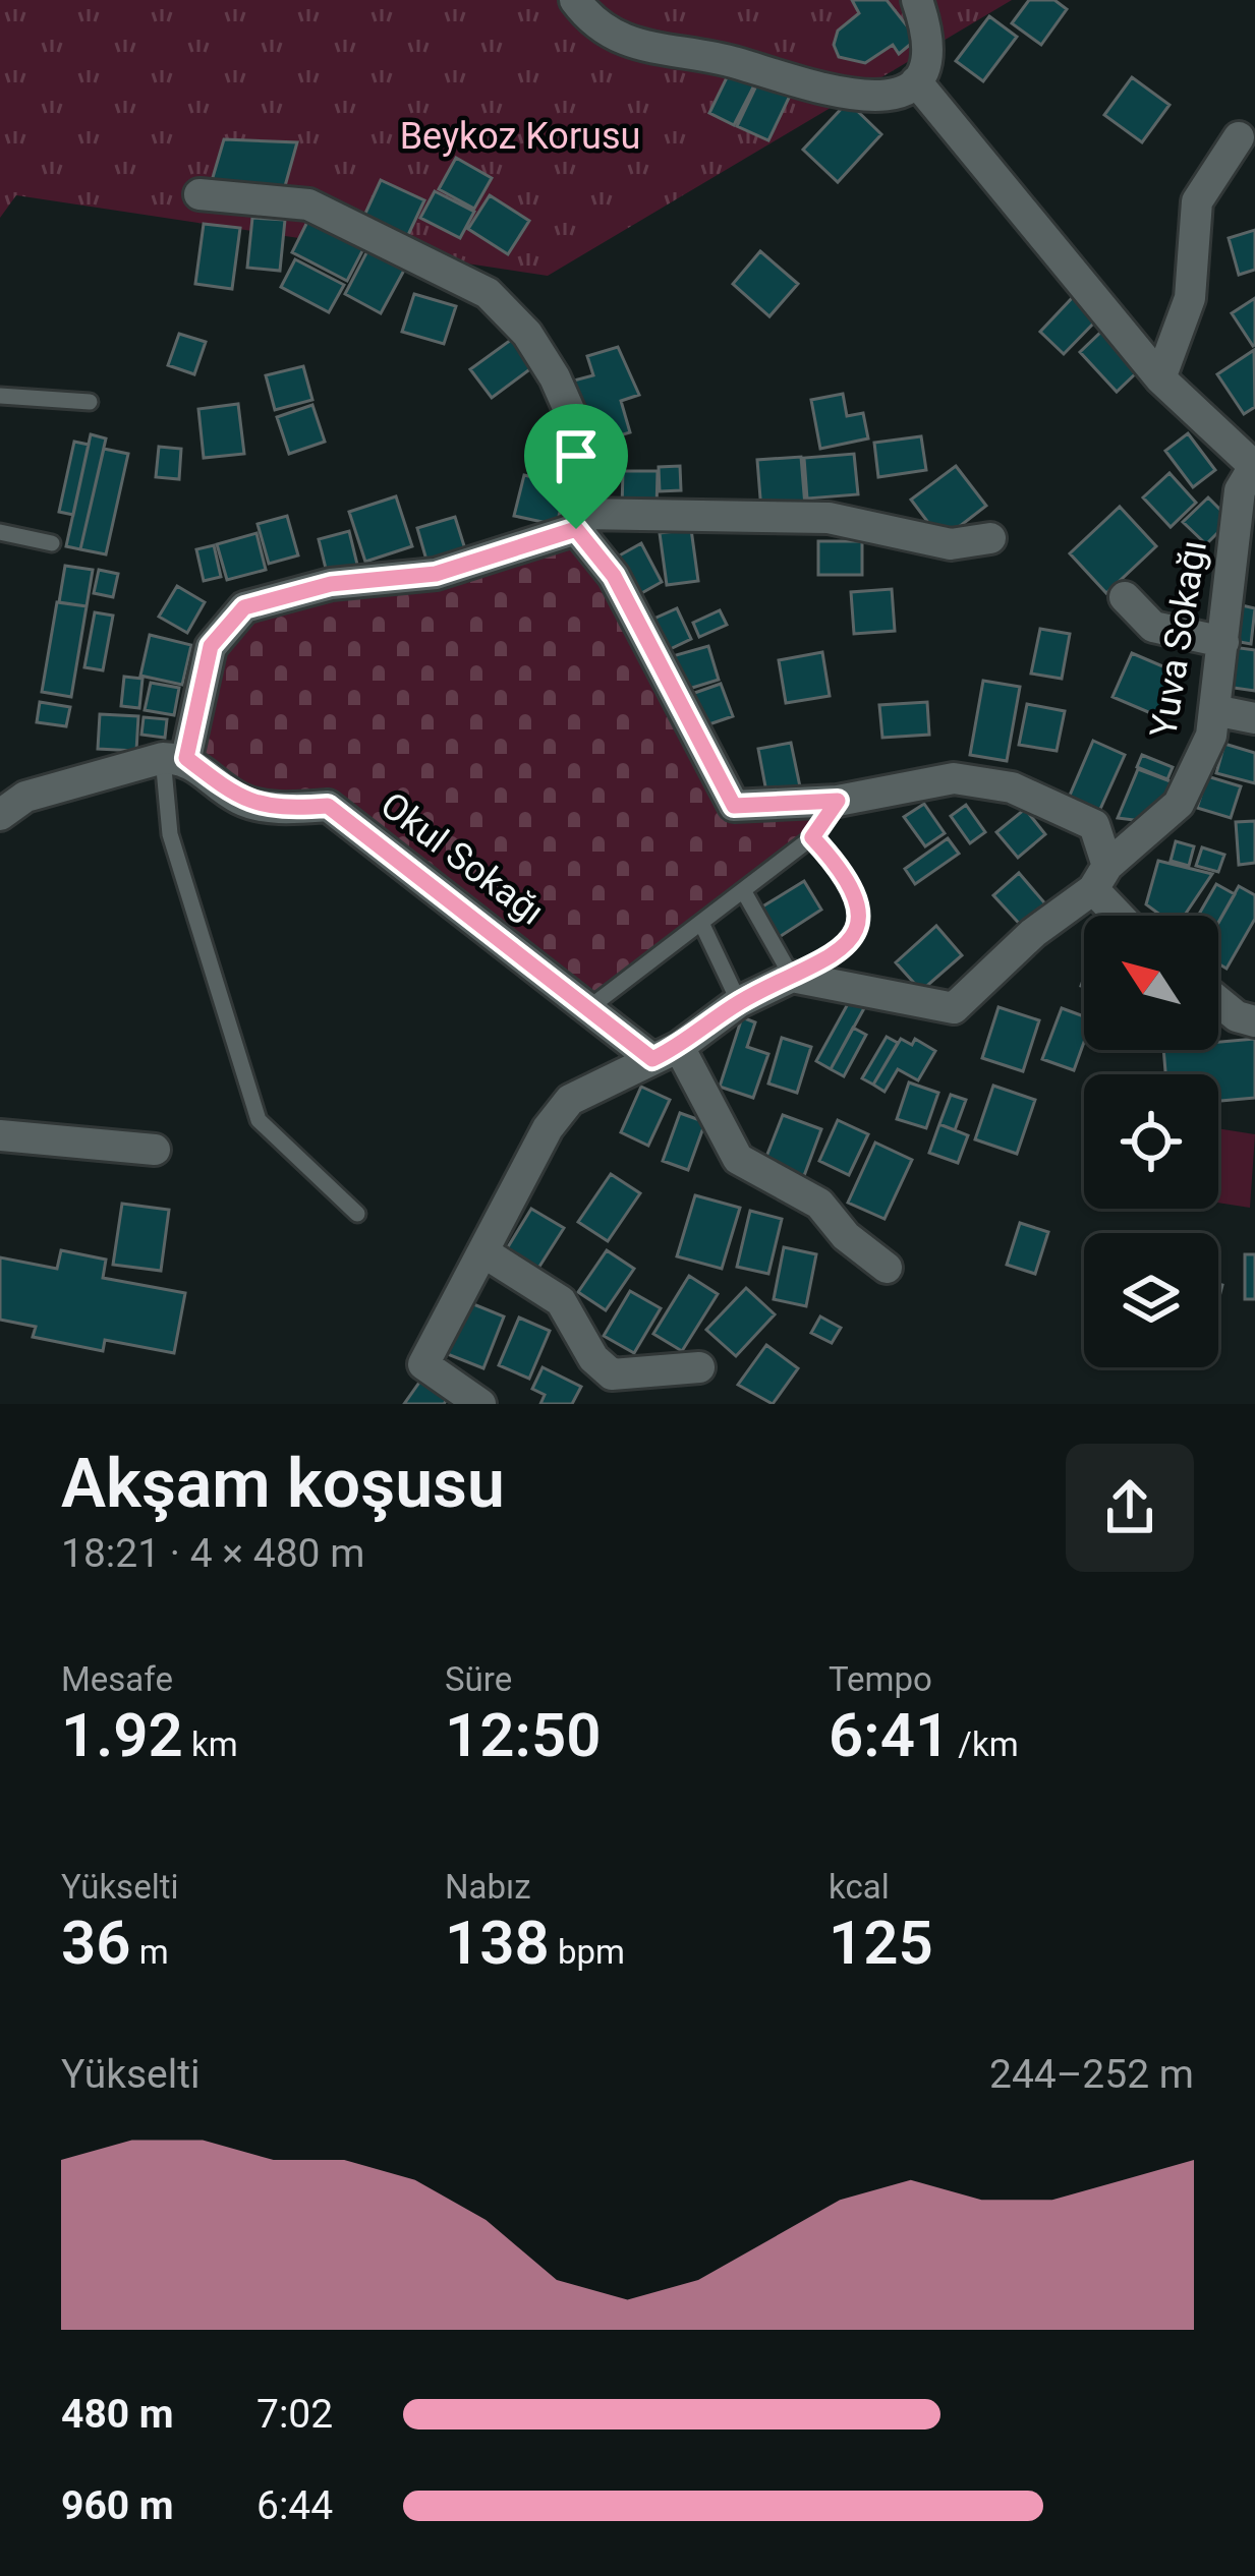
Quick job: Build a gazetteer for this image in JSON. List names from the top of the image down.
{
  "streets": {
    "street": ["Yuva Sokağı", "Okul Sokağı"]
  },
  "parks": ["Beykoz Korusu"],
  "north": "top left",
  "page": {
    "heading": ["Akşam koşusu", "18:21 · 4 × 480 m"],
    "stats": [
      ["Mesafe", "1.92 km"],
      ["Süre", "12:50"],
      ["Tempo", "6:41 /km"],
      ["Yükselti", "36 m"],
      ["Nabız", "138 bpm"],
      ["kcal", "125"]
    ],
    "chart": ["Yükselti", "244–252 m"],
    "list": [
      {
        "name": "480 m",
        "note": "7:02"
      },
      {
        "name": "960 m",
        "note": "6:44"
      }
    ]
  }
}
